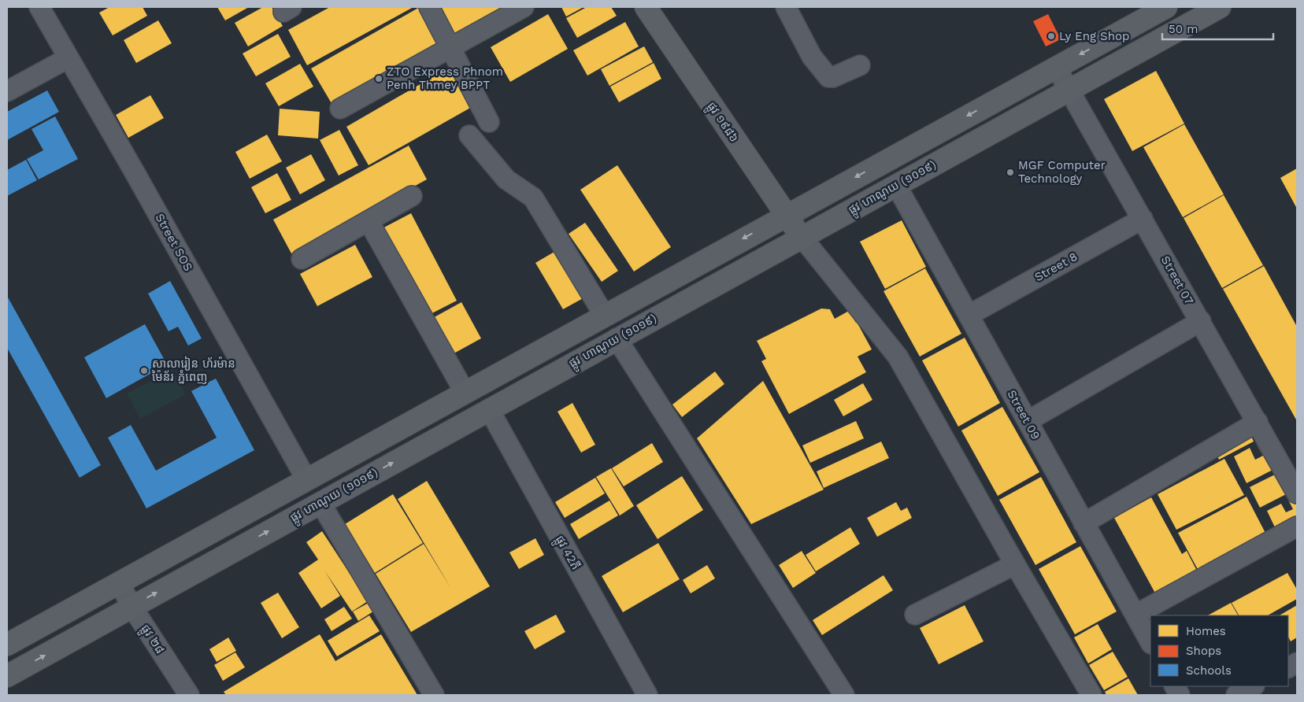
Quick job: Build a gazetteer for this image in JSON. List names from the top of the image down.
{
  "streets": {
    "main road": ["ផ្លូវ ១៩៨៦", "ផ្លូវ ហាណូយ (១០១៩)"],
    "street": [
      "Street SOS",
      "Street 8",
      "Street 07",
      "Street 09",
      "ផ្លូវ 42ភី",
      "ផ្លូវ ២៨"
    ]
  },
  "crossings": [
    ["ផ្លូវ ១៩៨៦", "ផ្លូវ ហាណូយ (១០១៩)"],
    ["ផ្លូវ ហាណូយ (១០១៩)", "Street 07"],
    ["ផ្លូវ ហាណូយ (១០១៩)", "Street 09"],
    ["ផ្លូវ ហាណូយ (១០១៩)", "ផ្លូវ 42ភី"],
    ["ផ្លូវ ហាណូយ (១០១៩)", "ផ្លូវ ២៨"],
    ["Street 8", "Street 07"],
    ["Street 8", "Street 09"]
  ],
  "places": [
    "Ly Eng Shop",
    "ZTO Express Phnom Penh Thmey BPPT",
    "MGF Computer Technology",
    "សាលារៀន ហ័រម៉ាន ម៉ៃន័រ ភ្នំពេញ"
  ],
  "legend": ["Homes", "Shops", "Schools"],
  "scale_bar": "50 m"
}
